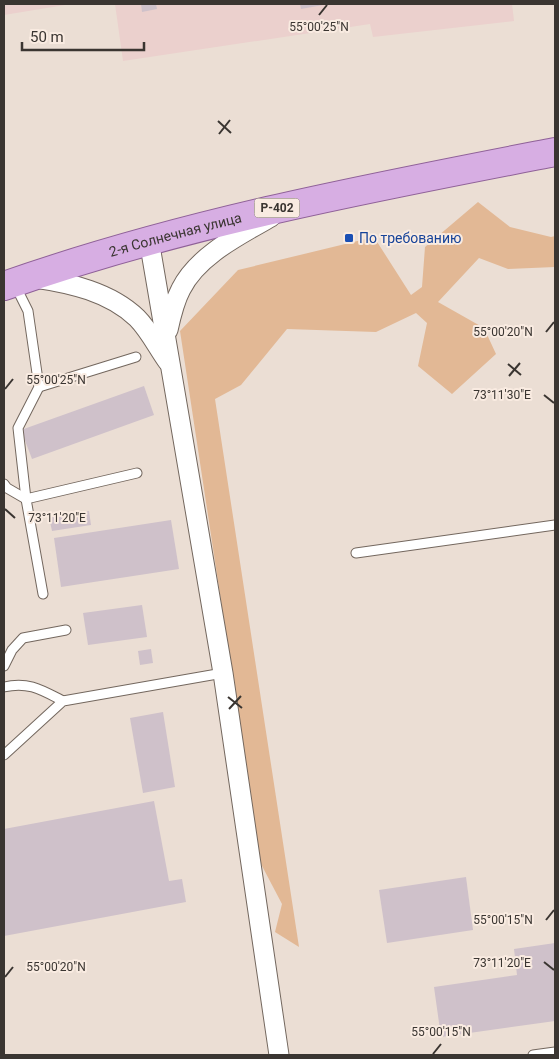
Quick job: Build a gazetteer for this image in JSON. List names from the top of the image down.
{
  "streets": {
    "main road": ["Р-402", "2-я Солнечная улица"]
  },
  "places": {
    "transit": ["По требованию"]
  },
  "scale_bar": "50 m",
  "coordinates": [
    "55°00'25\"N",
    "55°00'20\"N",
    "73°11'30\"E",
    "73°11'20\"E",
    "55°00'15\"N"
  ]
}
